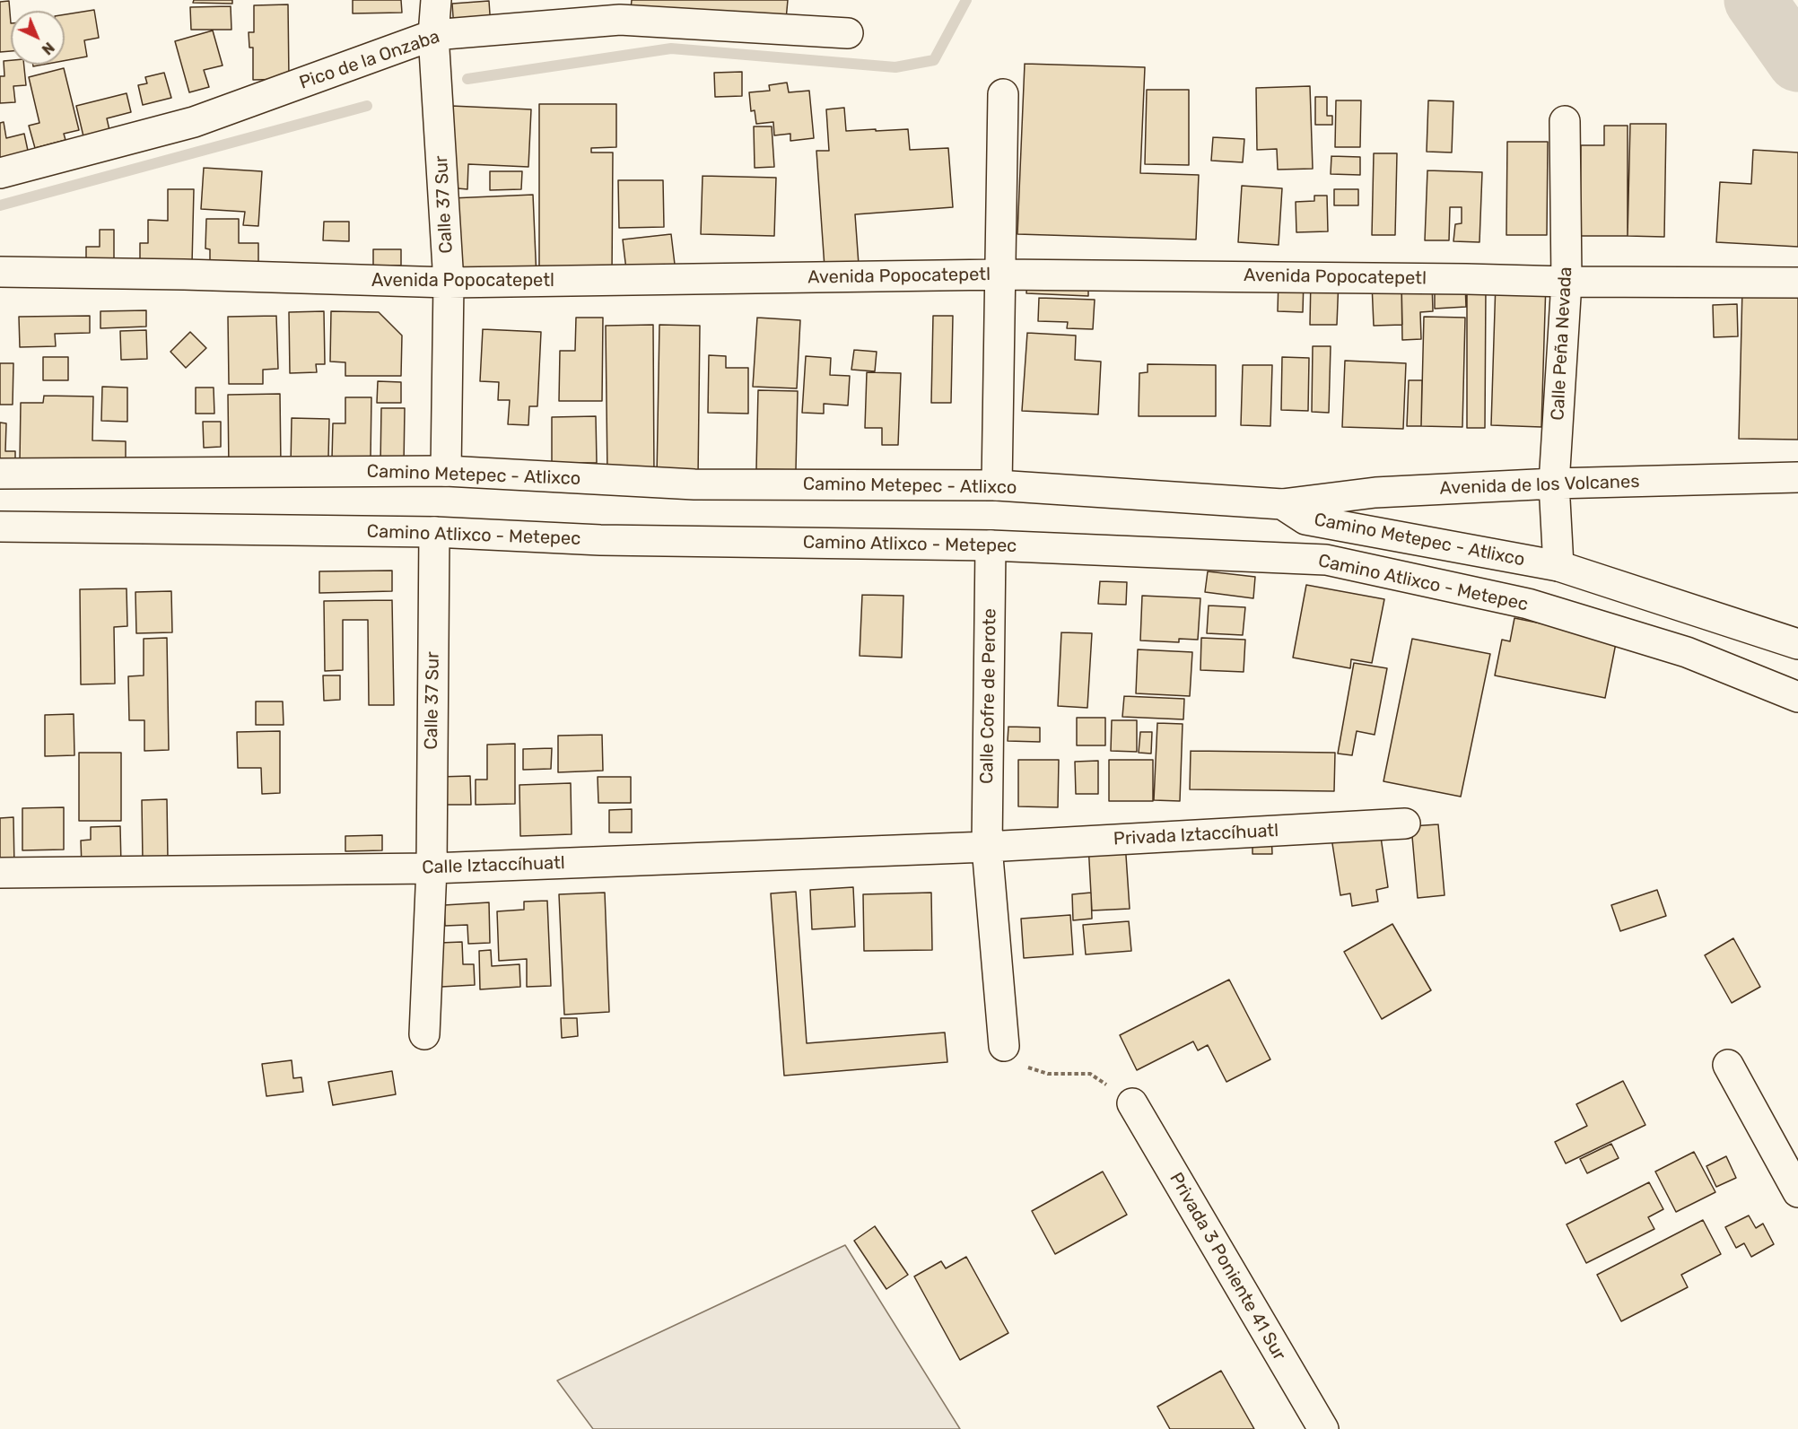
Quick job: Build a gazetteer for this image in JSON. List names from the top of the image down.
{
  "streets": {
    "street": [
      "Pico de la Onzaba",
      "Calle 37 Sur",
      "Avenida Popocatepetl",
      "Calle Peña Nevada",
      "Camino Metepec - Atlixco",
      "Avenida de los Volcanes",
      "Camino Atlixco - Metepec",
      "Calle Cofre de Perote",
      "Privada Iztaccíhuatl",
      "Calle Iztaccíhuatl",
      "Privada 3 Poniente 41 Sur"
    ]
  },
  "crossings": [
    ["Pico de la Onzaba", "Calle 37 Sur"],
    ["Calle 37 Sur", "Avenida Popocatepetl"],
    ["Calle 37 Sur", "Camino Metepec - Atlixco"],
    ["Calle 37 Sur", "Camino Atlixco - Metepec"],
    ["Calle 37 Sur", "Calle Iztaccíhuatl"],
    ["Avenida Popocatepetl", "Calle Peña Nevada"],
    ["Calle Peña Nevada", "Camino Metepec - Atlixco"],
    ["Calle Peña Nevada", "Avenida de los Volcanes"],
    ["Camino Metepec - Atlixco", "Avenida de los Volcanes"],
    ["Camino Atlixco - Metepec", "Calle Cofre de Perote"],
    ["Calle Cofre de Perote", "Privada Iztaccíhuatl"],
    ["Calle Cofre de Perote", "Calle Iztaccíhuatl"],
    ["Privada Iztaccíhuatl", "Calle Iztaccíhuatl"]
  ],
  "north": "bottom right"
}
